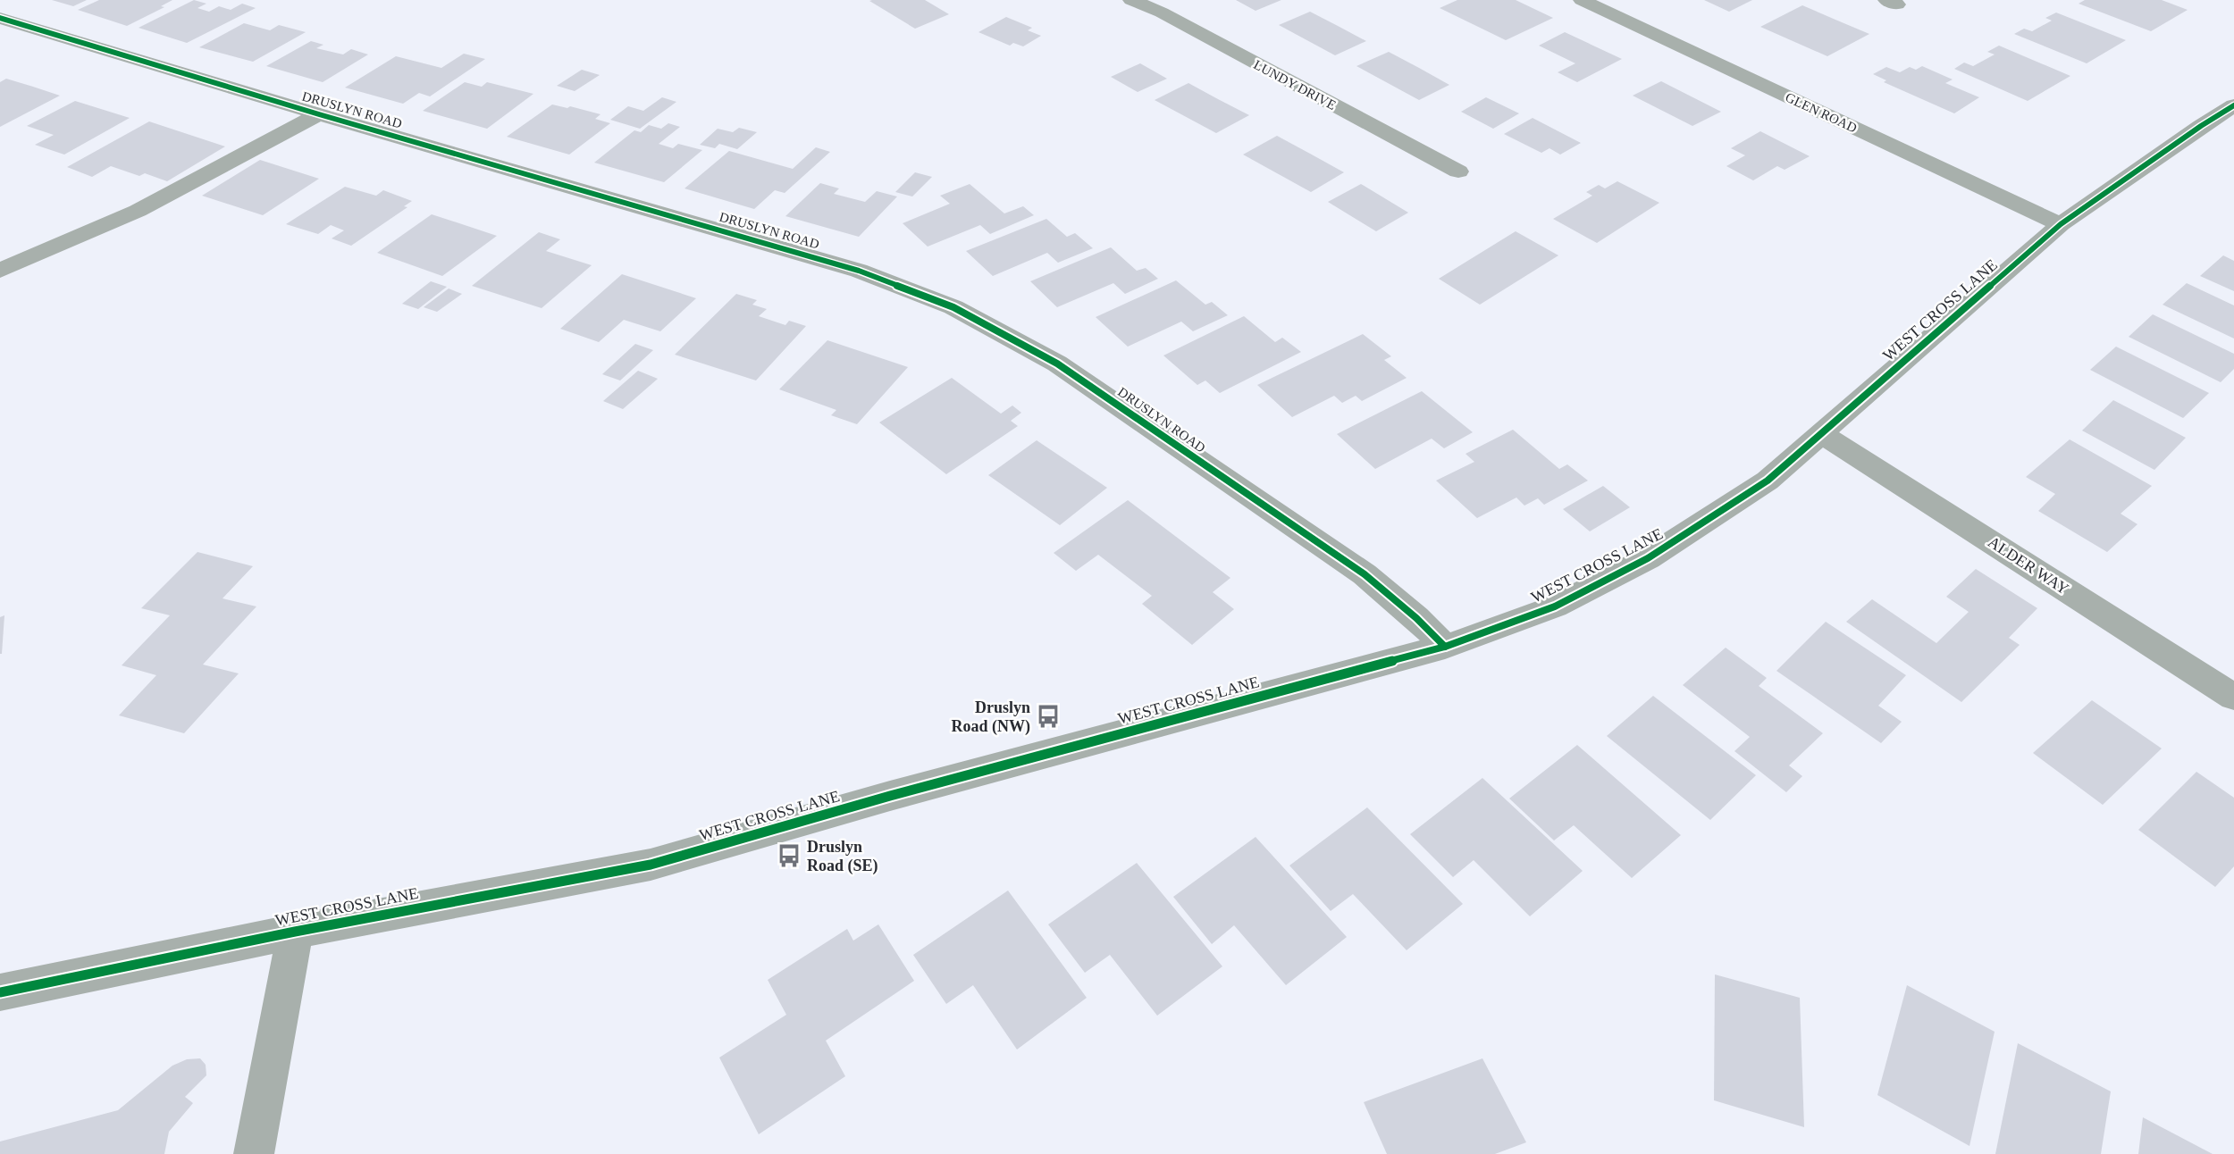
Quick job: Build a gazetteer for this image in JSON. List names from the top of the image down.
{
  "streets": {
    "street": [
      "LUNDY DRIVE",
      "DRUSLYN ROAD",
      "GLEN ROAD",
      "WEST CROSS LANE",
      "ALDER WAY"
    ]
  },
  "crossings": [
    ["DRUSLYN ROAD", "WEST CROSS LANE"],
    ["GLEN ROAD", "WEST CROSS LANE"],
    ["WEST CROSS LANE", "ALDER WAY"]
  ],
  "places": {
    "bus stop": ["Druslyn Road (NW)", "Druslyn Road (SE)"]
  }
}
